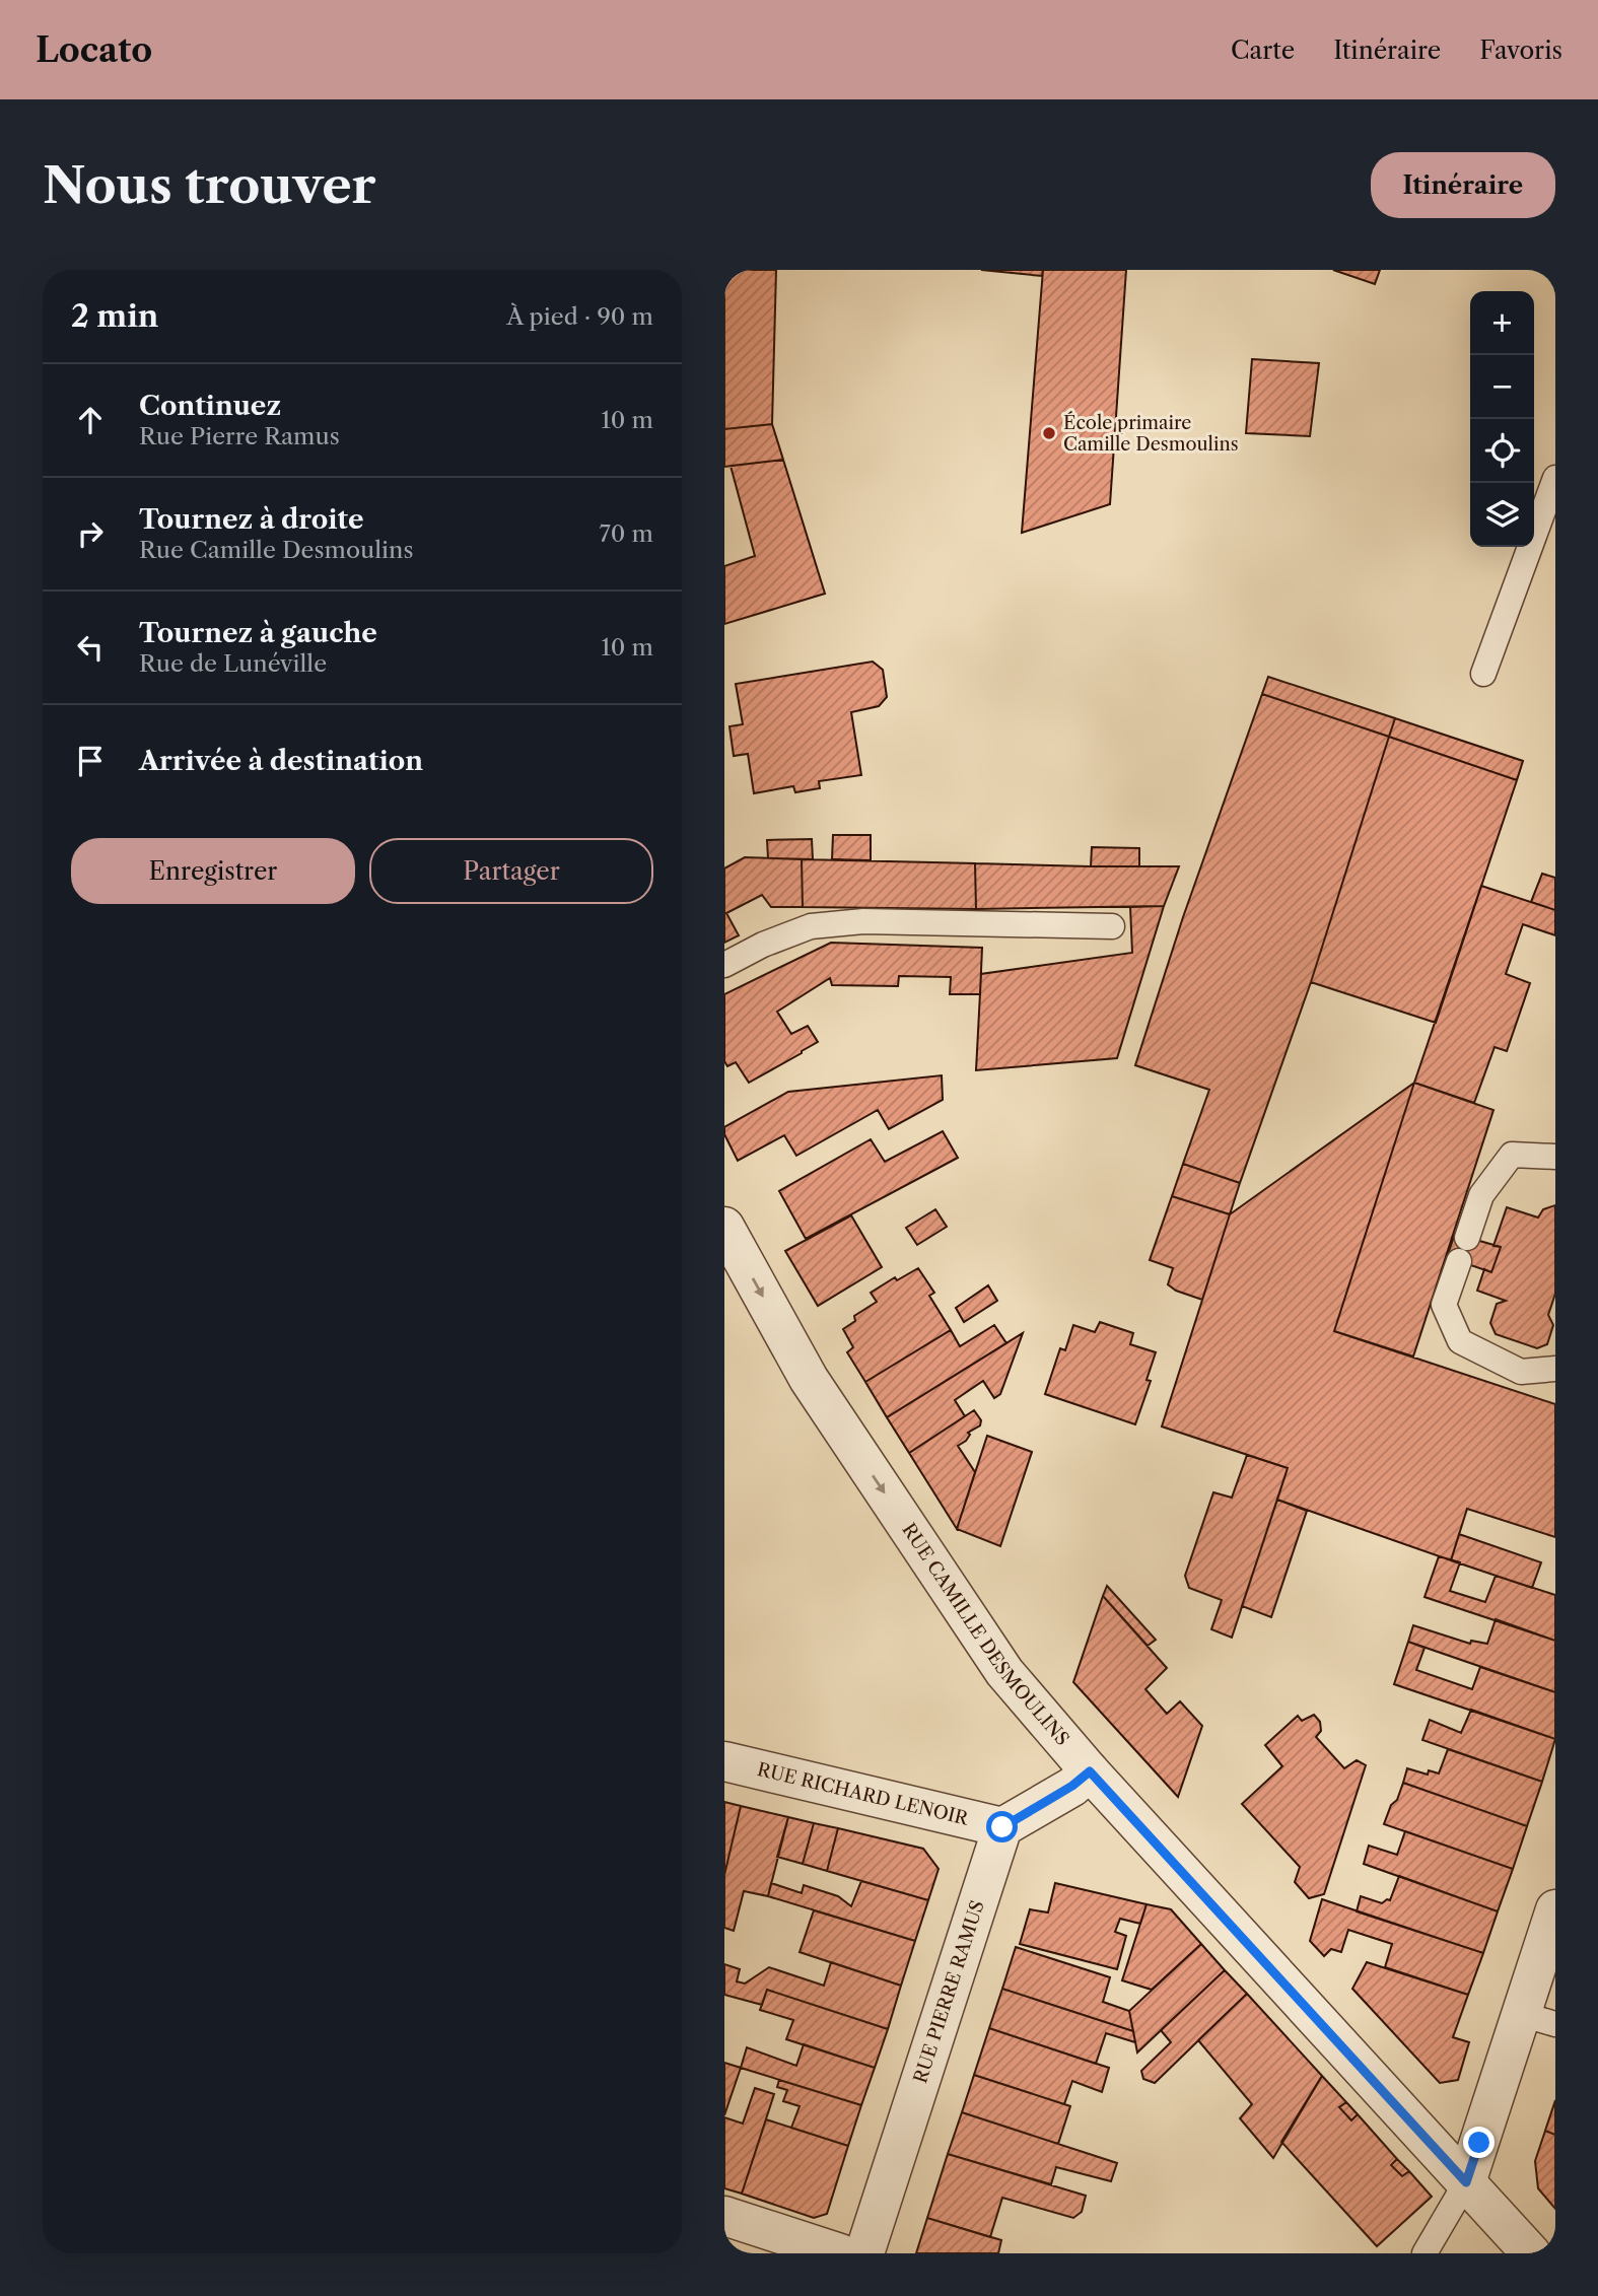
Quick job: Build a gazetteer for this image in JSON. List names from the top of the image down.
{
  "streets": {
    "street": ["RUE CAMILLE DESMOULINS", "RUE RICHARD LENOIR", "RUE PIERRE RAMUS"]
  },
  "crossings": [
    ["RUE RICHARD LENOIR", "RUE PIERRE RAMUS"]
  ],
  "one_way": ["RUE CAMILLE DESMOULINS"],
  "places": ["École primaire Camille Desmoulins"],
  "page": {
    "header": "Locato",
    "nav": ["Carte", "Itinéraire", "Favoris"],
    "buttons": [
      "Itinéraire",
      ["Enregistrer", "Partager"]
    ],
    "title": "Nous trouver",
    "heading": ["2 min", "À pied · 90 m"],
    "map_buttons": ["+", "−"],
    "list": [
      ["Continuez", "Rue Pierre Ramus", "10 m"],
      ["Tournez à droite", "Rue Camille Desmoulins", "70 m"],
      ["Tournez à gauche", "Rue de Lunéville", "10 m"],
      "Arrivée à destination"
    ]
  }
}
